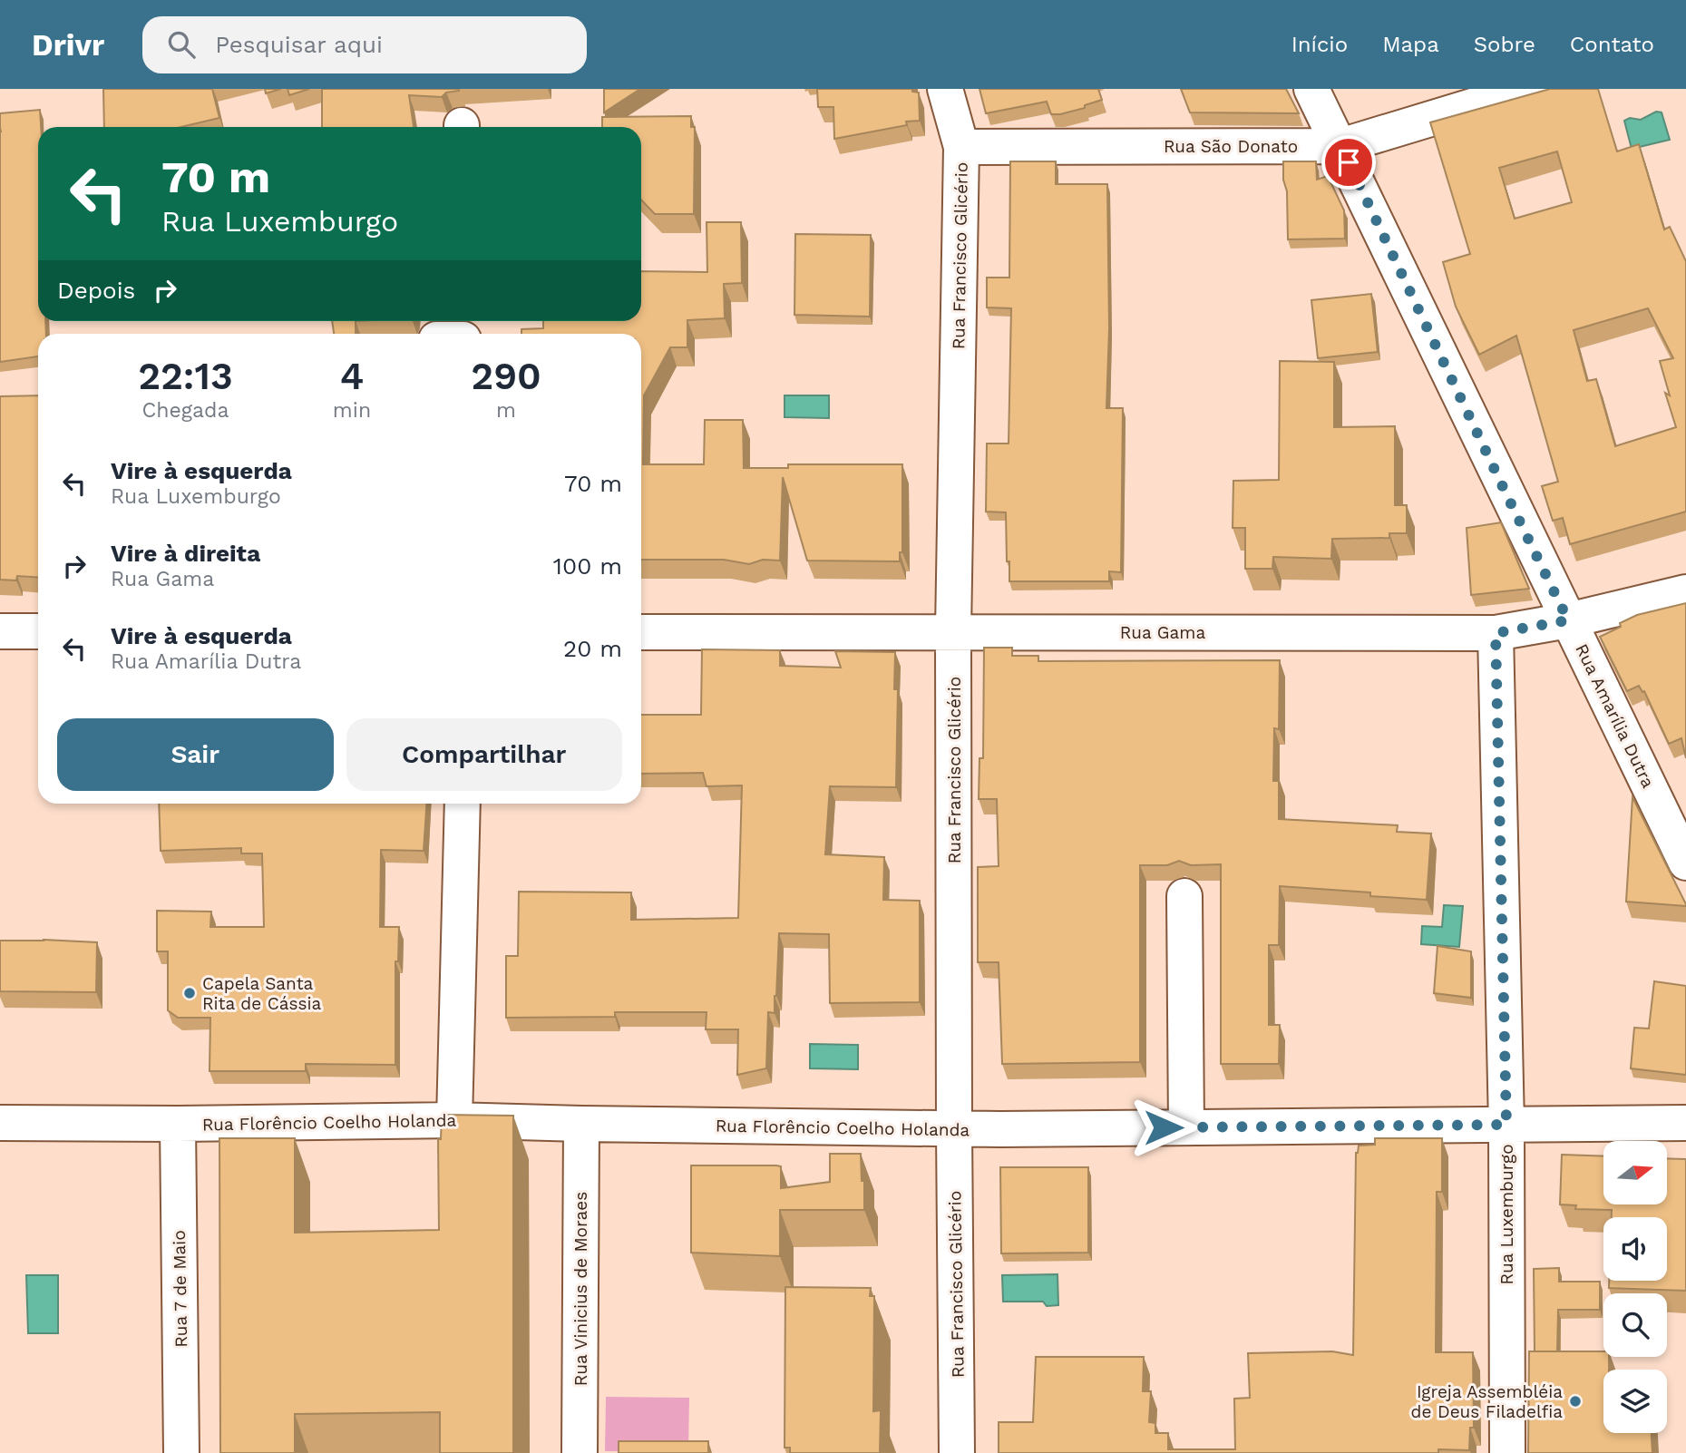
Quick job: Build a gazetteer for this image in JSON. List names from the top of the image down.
{
  "streets": {
    "street": [
      "Rua São Donato",
      "Rua Francisco Glicério",
      "Rua Gama",
      "Rua Amarília Dutra",
      "Rua Florêncio Coelho Holanda",
      "Rua Luxemburgo",
      "Rua 7 de Maio",
      "Rua Vinicius de Moraes"
    ]
  },
  "crossings": [
    ["Rua São Donato", "Rua Francisco Glicério"],
    ["Rua São Donato", "Rua Amarília Dutra"],
    ["Rua Francisco Glicério", "Rua Gama"],
    ["Rua Francisco Glicério", "Rua Florêncio Coelho Holanda"],
    ["Rua Gama", "Rua Amarília Dutra"],
    ["Rua Gama", "Rua Luxemburgo"],
    ["Rua Florêncio Coelho Holanda", "Rua Luxemburgo"],
    ["Rua Florêncio Coelho Holanda", "Rua 7 de Maio"],
    ["Rua Florêncio Coelho Holanda", "Rua Vinicius de Moraes"]
  ],
  "places": ["Capela Santa Rita de Cássia", "Igreja Assembléia de Deus Filadelfia"],
  "north": "right",
  "page": {
    "header": "Drivr",
    "search": "Pesquisar aqui",
    "nav": [
      "Início",
      "Mapa",
      "Sobre",
      "Contato"
    ],
    "turn": ["70 m", "Rua Luxemburgo"],
    "then": "Depois",
    "eta": [
      "22:13",
      "Chegada",
      "4",
      "min",
      "290",
      "m"
    ],
    "list": [
      {
        "name": "Vire à esquerda",
        "note": "Rua Luxemburgo",
        "value": "70 m"
      },
      {
        "name": "Vire à direita",
        "note": "Rua Gama",
        "value": "100 m"
      },
      {
        "name": "Vire à esquerda",
        "note": "Rua Amarília Dutra",
        "value": "20 m"
      }
    ],
    "buttons": ["Sair", "Compartilhar"]
  }
}
